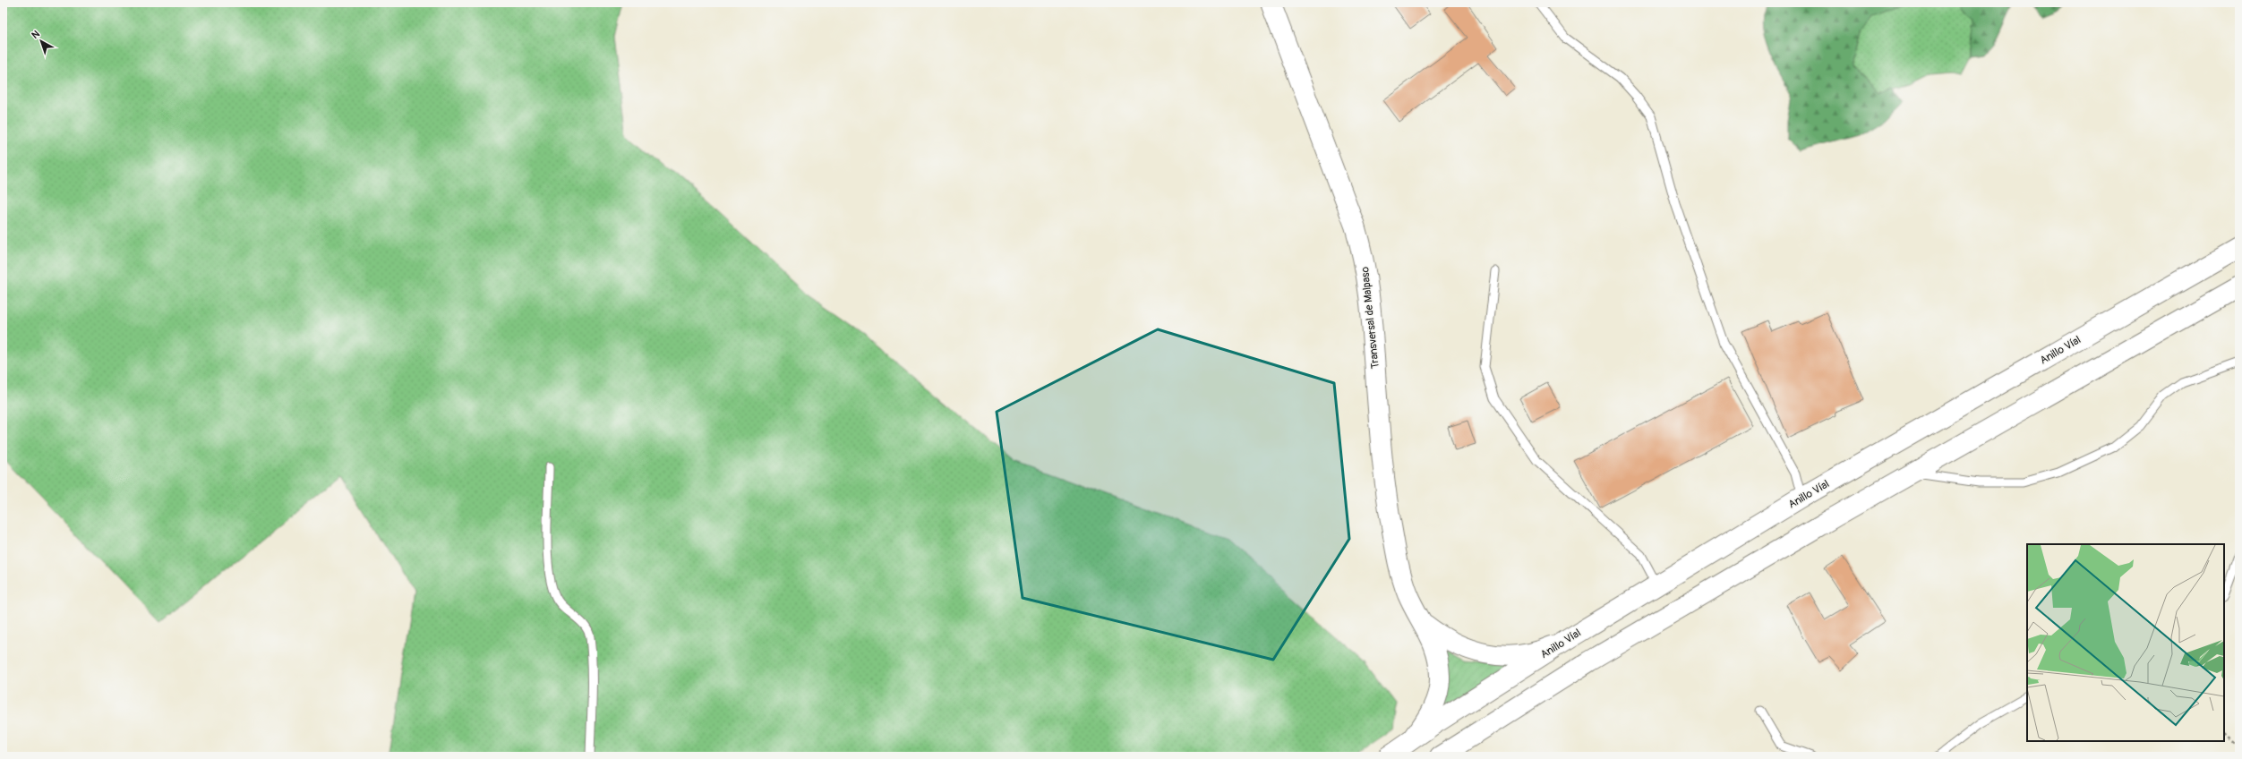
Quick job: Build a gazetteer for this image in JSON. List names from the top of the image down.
{
  "streets": {
    "main road": ["Transversal de Malpaso", "Anillo Víal"]
  },
  "crossings": [
    ["Transversal de Malpaso", "Anillo Víal"]
  ],
  "north": "top left"
}
